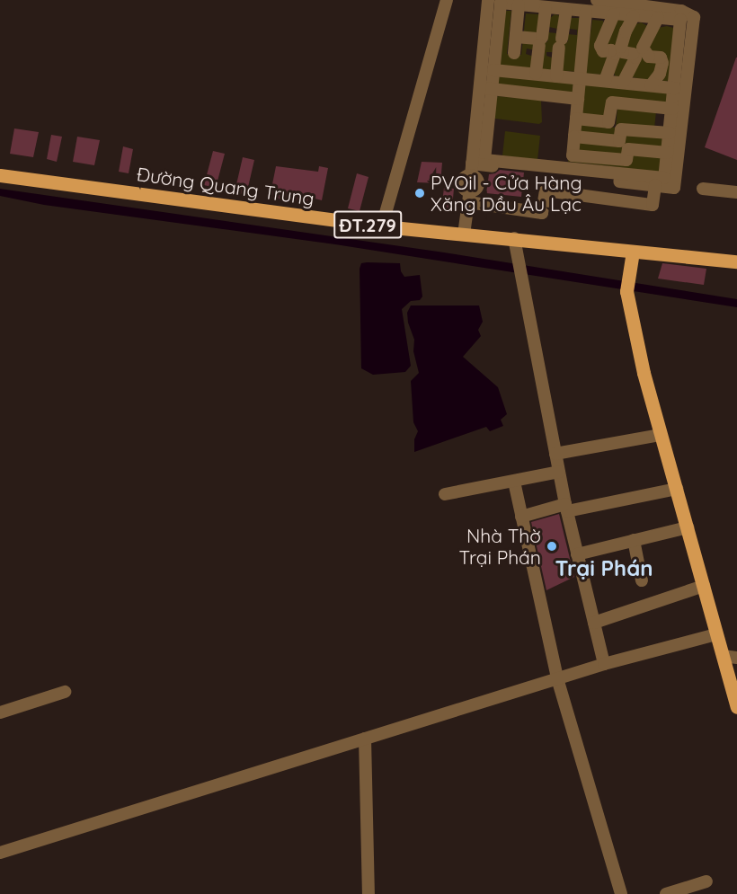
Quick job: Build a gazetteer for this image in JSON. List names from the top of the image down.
{
  "streets": {
    "main road": ["Đường Quang Trung", "ĐT.279"]
  },
  "districts": ["Trại Phán"],
  "places": ["PVOil - Cửa Hàng Xăng Dầu Âu Lạc", "Nhà Thờ Trại Phán"]
}
